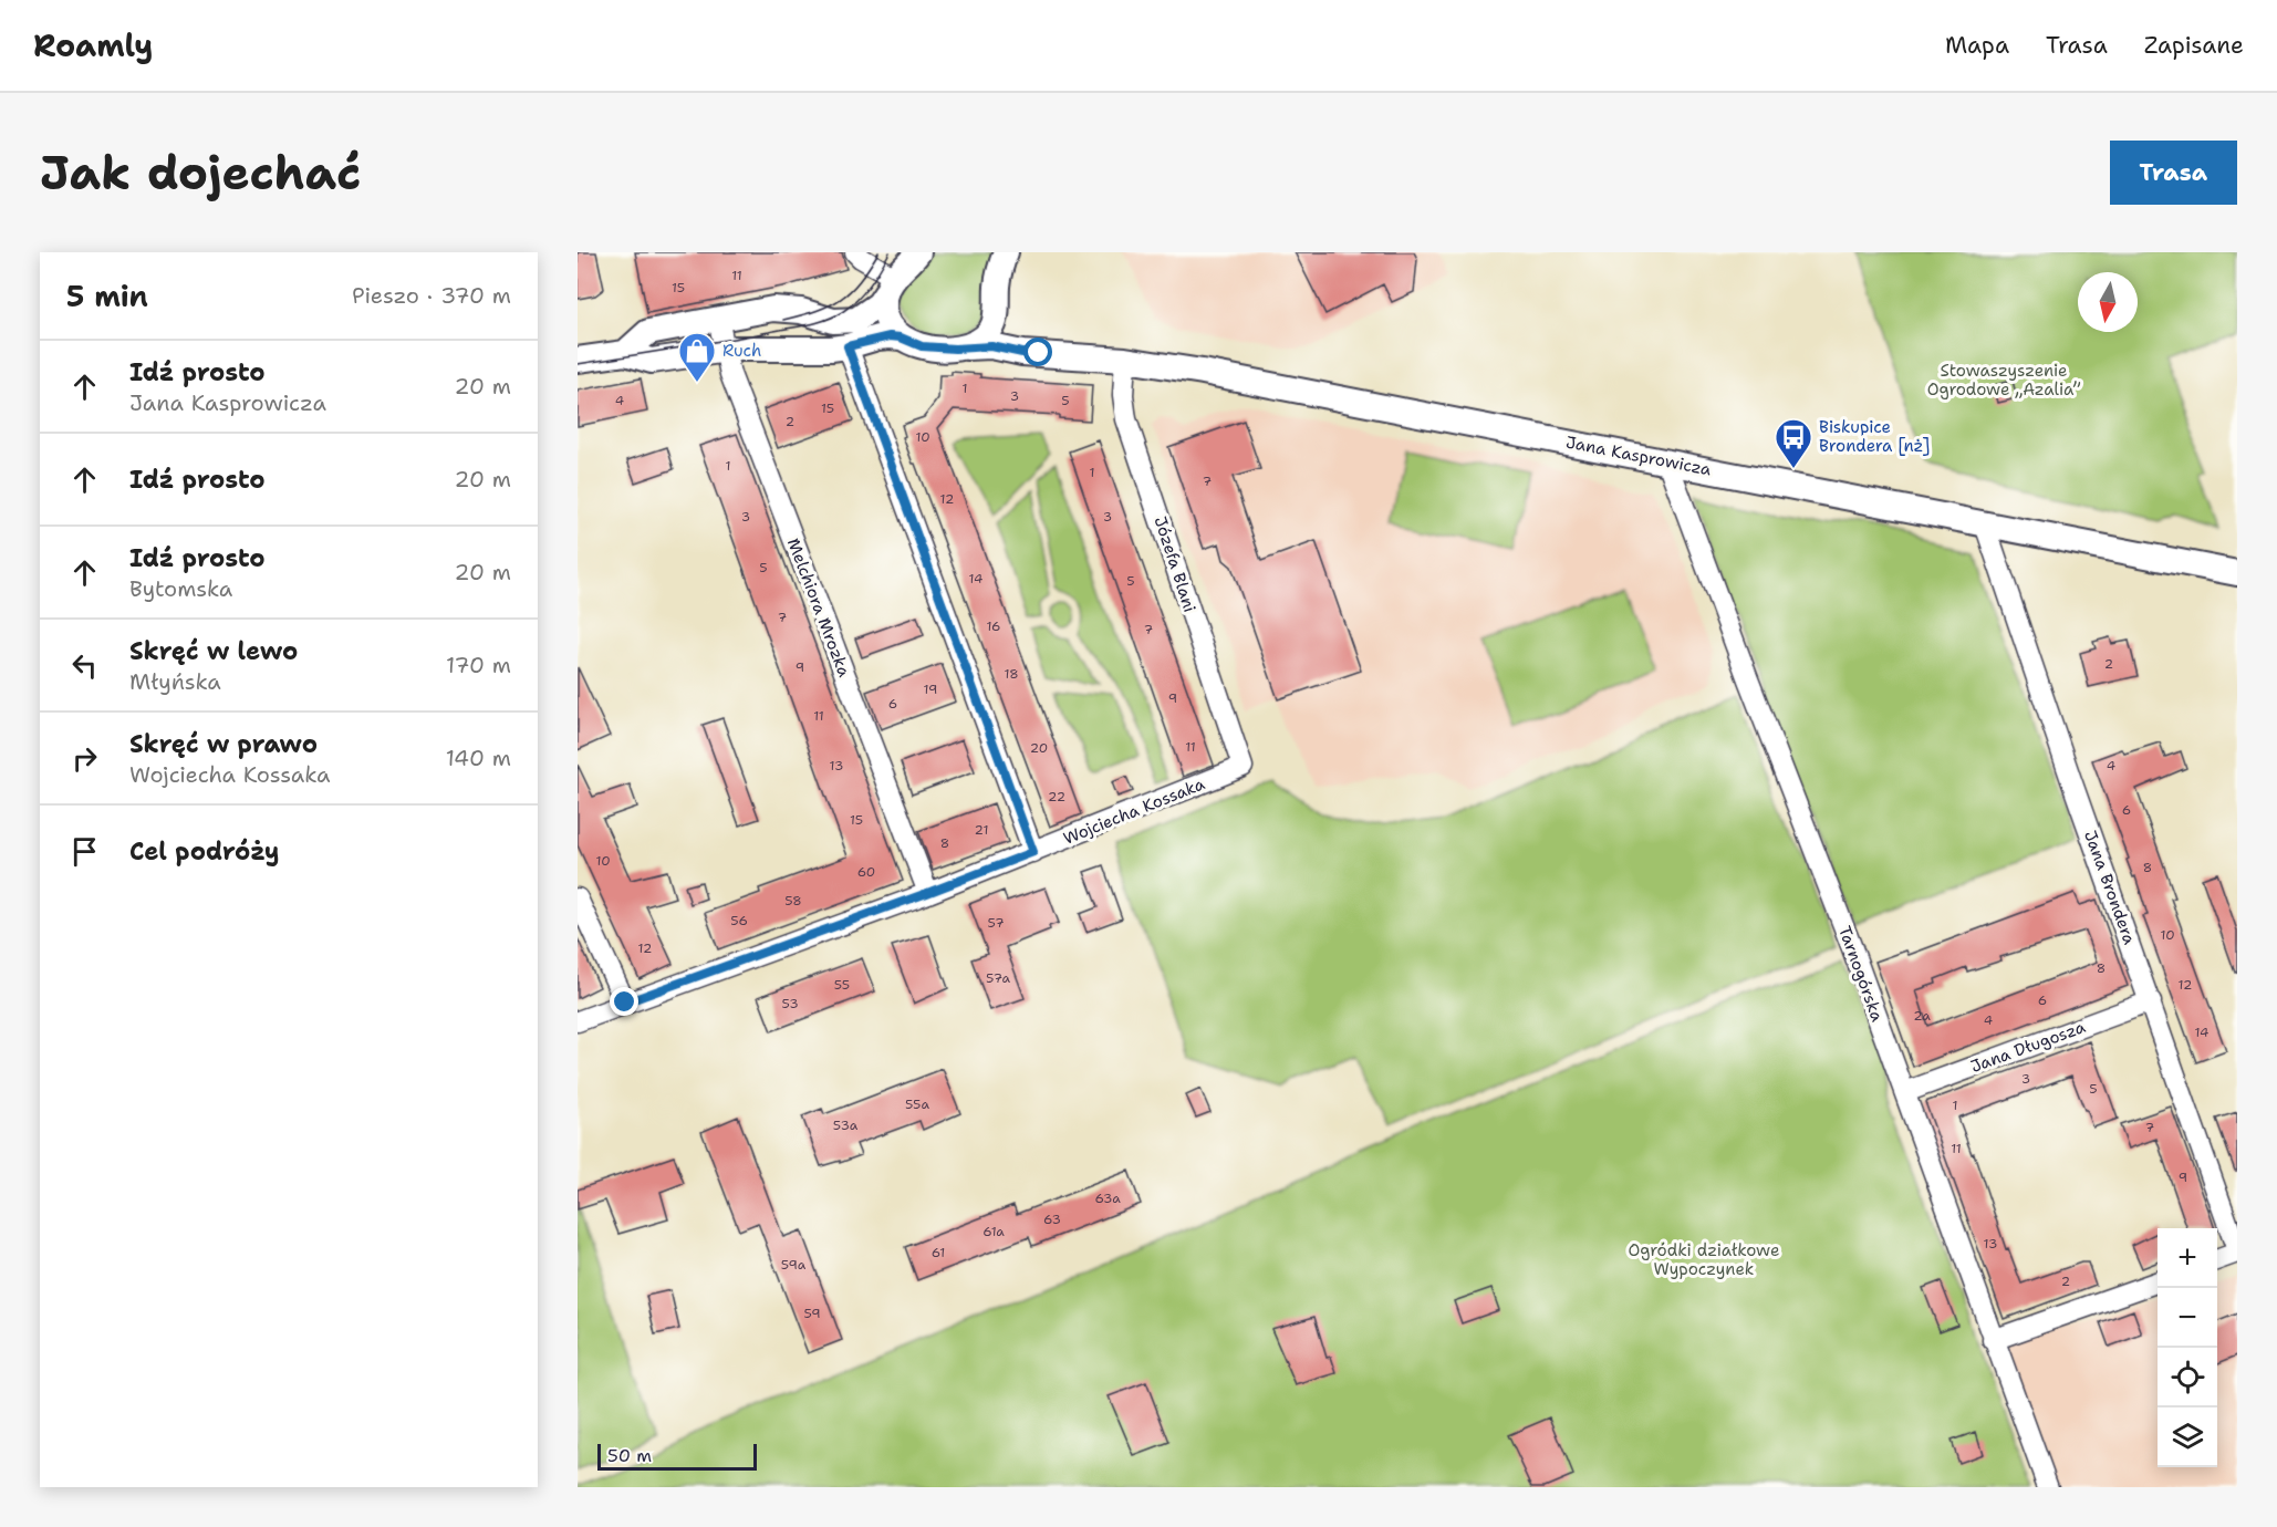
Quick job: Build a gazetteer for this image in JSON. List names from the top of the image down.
{
  "streets": {
    "street": [
      "Jana Kasprowicza",
      "Józefa Blani",
      "Melchiora Mrozka",
      "Wojciecha Kossaka",
      "Jana Brondera",
      "Tarnogórska",
      "Jana Długosza"
    ]
  },
  "crossings": [
    ["Jana Kasprowicza", "Józefa Blani"],
    ["Jana Kasprowicza", "Jana Brondera"],
    ["Jana Kasprowicza", "Tarnogórska"],
    ["Józefa Blani", "Wojciecha Kossaka"],
    ["Melchiora Mrozka", "Wojciecha Kossaka"],
    ["Jana Brondera", "Jana Długosza"],
    ["Tarnogórska", "Jana Długosza"]
  ],
  "parks": ["Stowaszyszenie Ogrodowe „Azalia”", "Ogródki działkowe Wypoczynek"],
  "places": {
    "shop": ["Ruch"],
    "bus stop": ["Biskupice Brondera [nż]"]
  },
  "house_numbers": [
    "11",
    "15",
    "1",
    "3",
    "4",
    "5",
    "15",
    "2",
    "10",
    "1",
    "1",
    "7",
    "12",
    "3",
    "3",
    "5",
    "14",
    "5",
    "7",
    "16",
    "7",
    "2",
    "9",
    "18",
    "19",
    "9",
    "6",
    "11",
    "11",
    "20",
    "13",
    "4",
    "22",
    "6",
    "15",
    "21",
    "8",
    "10",
    "8",
    "60",
    "58",
    "56",
    "57",
    "10",
    "12",
    "8",
    "57a",
    "55",
    "12",
    "6",
    "53",
    "2a",
    "4",
    "14",
    "3",
    "5",
    "55a",
    "1",
    "53a",
    "7",
    "11",
    "9",
    "63a",
    "63",
    "61a",
    "13",
    "61",
    "59a",
    "2",
    "59"
  ],
  "scale_bar": "50 m",
  "north": "bottom",
  "page": {
    "header": "Roamly",
    "nav": ["Mapa", "Trasa", "Zapisane"],
    "buttons": "Trasa",
    "title": "Jak dojechać",
    "heading": ["5 min", "Pieszo · 370 m"],
    "list": [
      ["Idź prosto", "Jana Kasprowicza", "20 m"],
      ["Idź prosto", "20 m"],
      ["Idź prosto", "Bytomska", "20 m"],
      ["Skręć w lewo", "Młyńska", "170 m"],
      ["Skręć w prawo", "Wojciecha Kossaka", "140 m"],
      "Cel podróży"
    ],
    "map_buttons": ["+", "−"],
    "scale": "50 m"
  }
}
